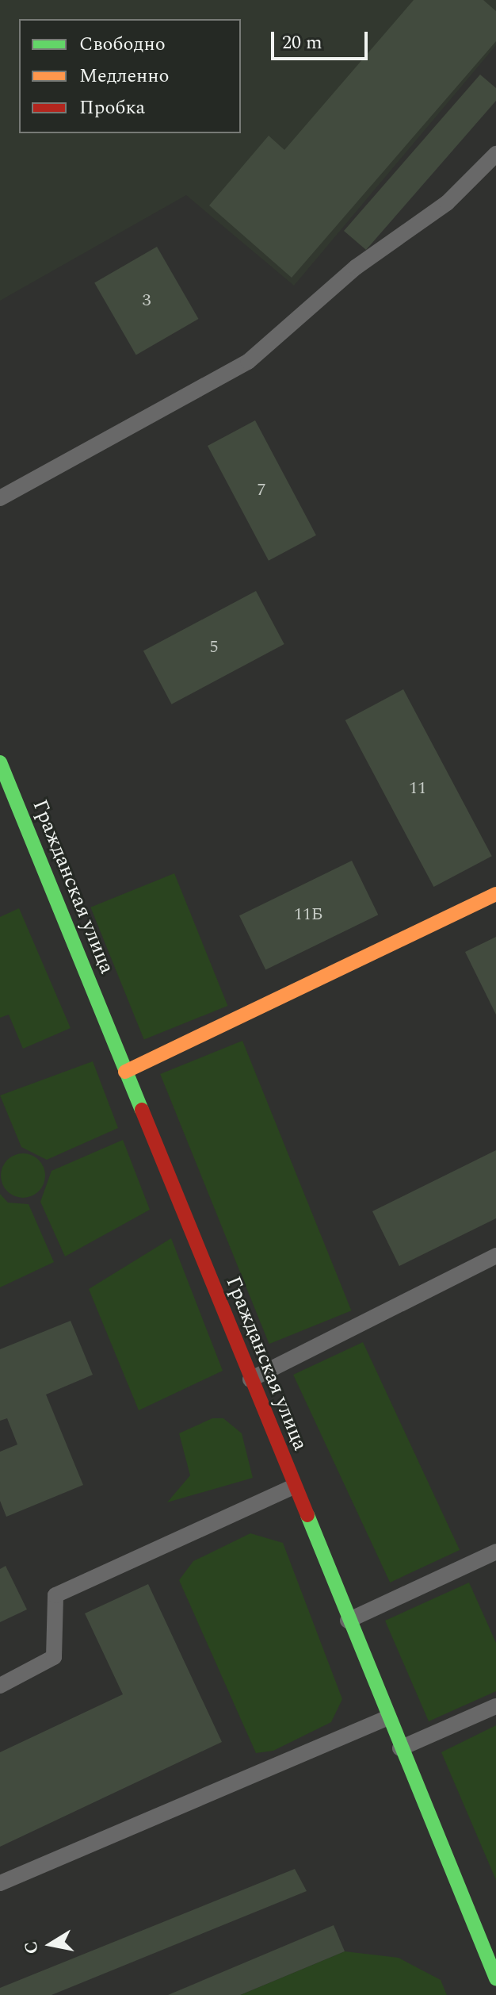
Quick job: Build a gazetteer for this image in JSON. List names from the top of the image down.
{
  "streets": {
    "main road": ["Гражданская улица"]
  },
  "house_numbers": [
    "3",
    "7",
    "5",
    "11",
    "11Б"
  ],
  "legend": ["Свободно", "Медленно", "Пробка"],
  "scale_bar": "20 m",
  "north": "left"
}
